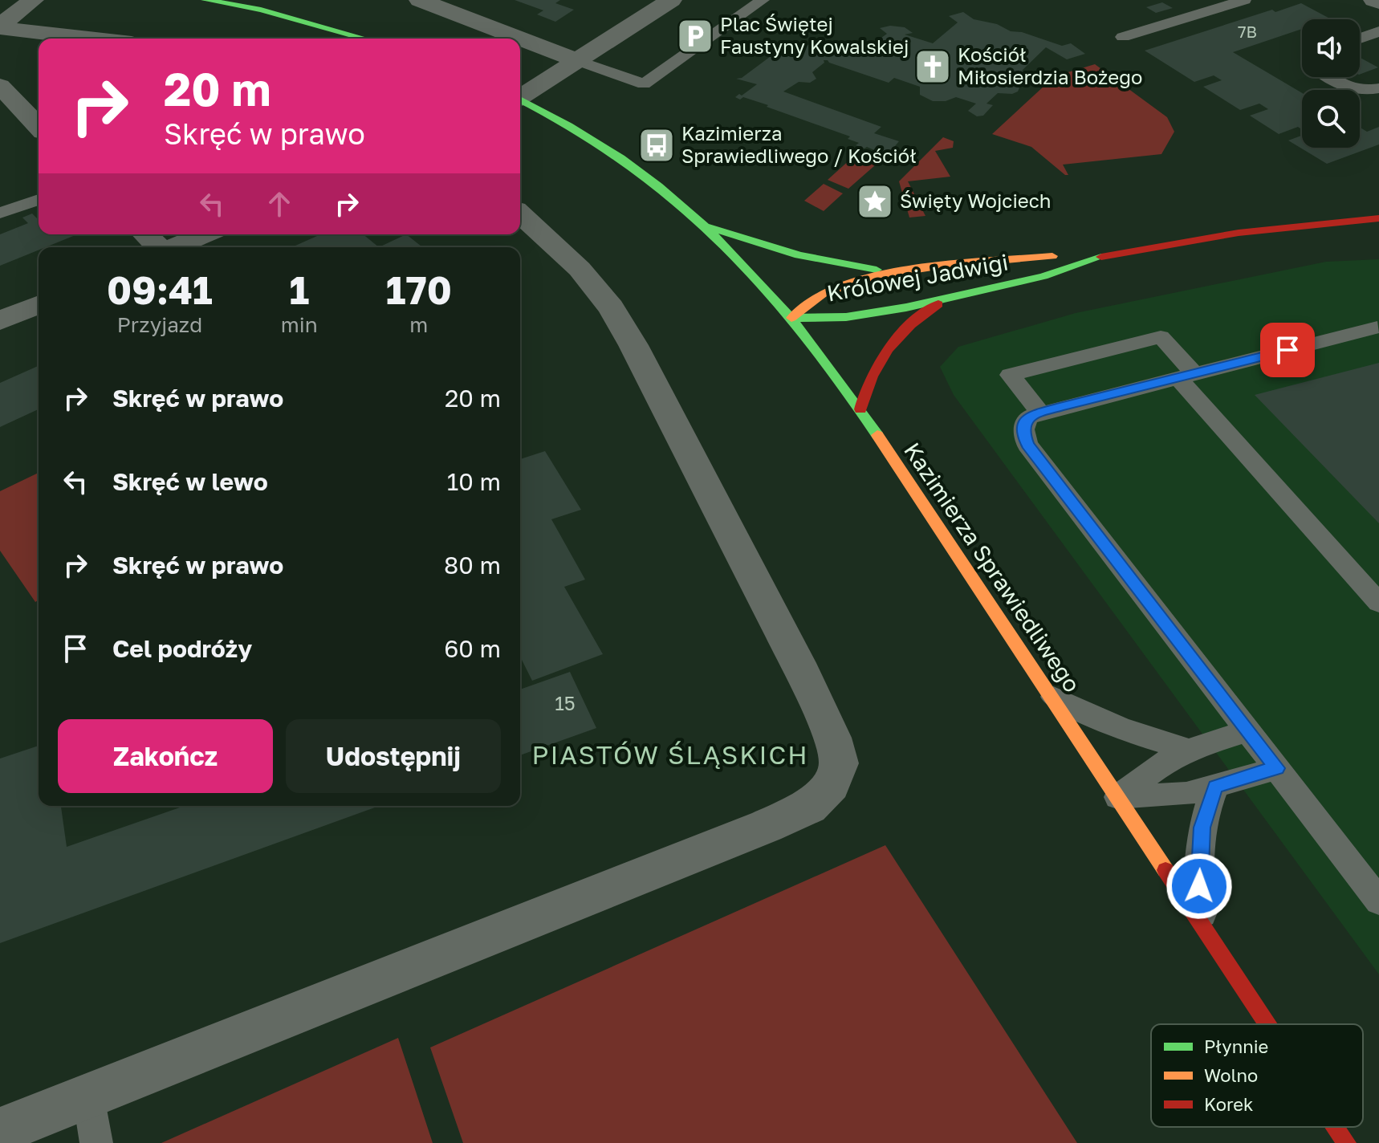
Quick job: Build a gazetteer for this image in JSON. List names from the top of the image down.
{
  "streets": {
    "street": ["Królowej Jadwigi", "Kazimierza Sprawiedliwego"]
  },
  "crossings": [
    ["Królowej Jadwigi", "Kazimierza Sprawiedliwego"]
  ],
  "districts": ["PIASTÓW ŚLĄSKICH"],
  "places": {
    "parking": ["Plac Świętej Faustyny Kowalskiej"],
    "church": ["Kościół Miłosierdzia Bożego"],
    "bus stop": ["Kazimierza Sprawiedliwego / Kościół"],
    "place": ["Święty Wojciech"]
  },
  "house_numbers": ["7B", "15"],
  "legend": ["Płynnie", "Wolno", "Korek"],
  "page": {
    "turn": ["20 m", "Skręć w prawo"],
    "eta": [
      "09:41",
      "Przyjazd",
      "1",
      "min",
      "170",
      "m"
    ],
    "list": [
      {
        "name": "Skręć w prawo",
        "value": "20 m"
      },
      {
        "name": "Skręć w lewo",
        "value": "10 m"
      },
      {
        "name": "Skręć w prawo",
        "value": "80 m"
      },
      {
        "name": "Cel podróży",
        "value": "60 m"
      }
    ],
    "buttons": ["Zakończ", "Udostępnij"]
  }
}
